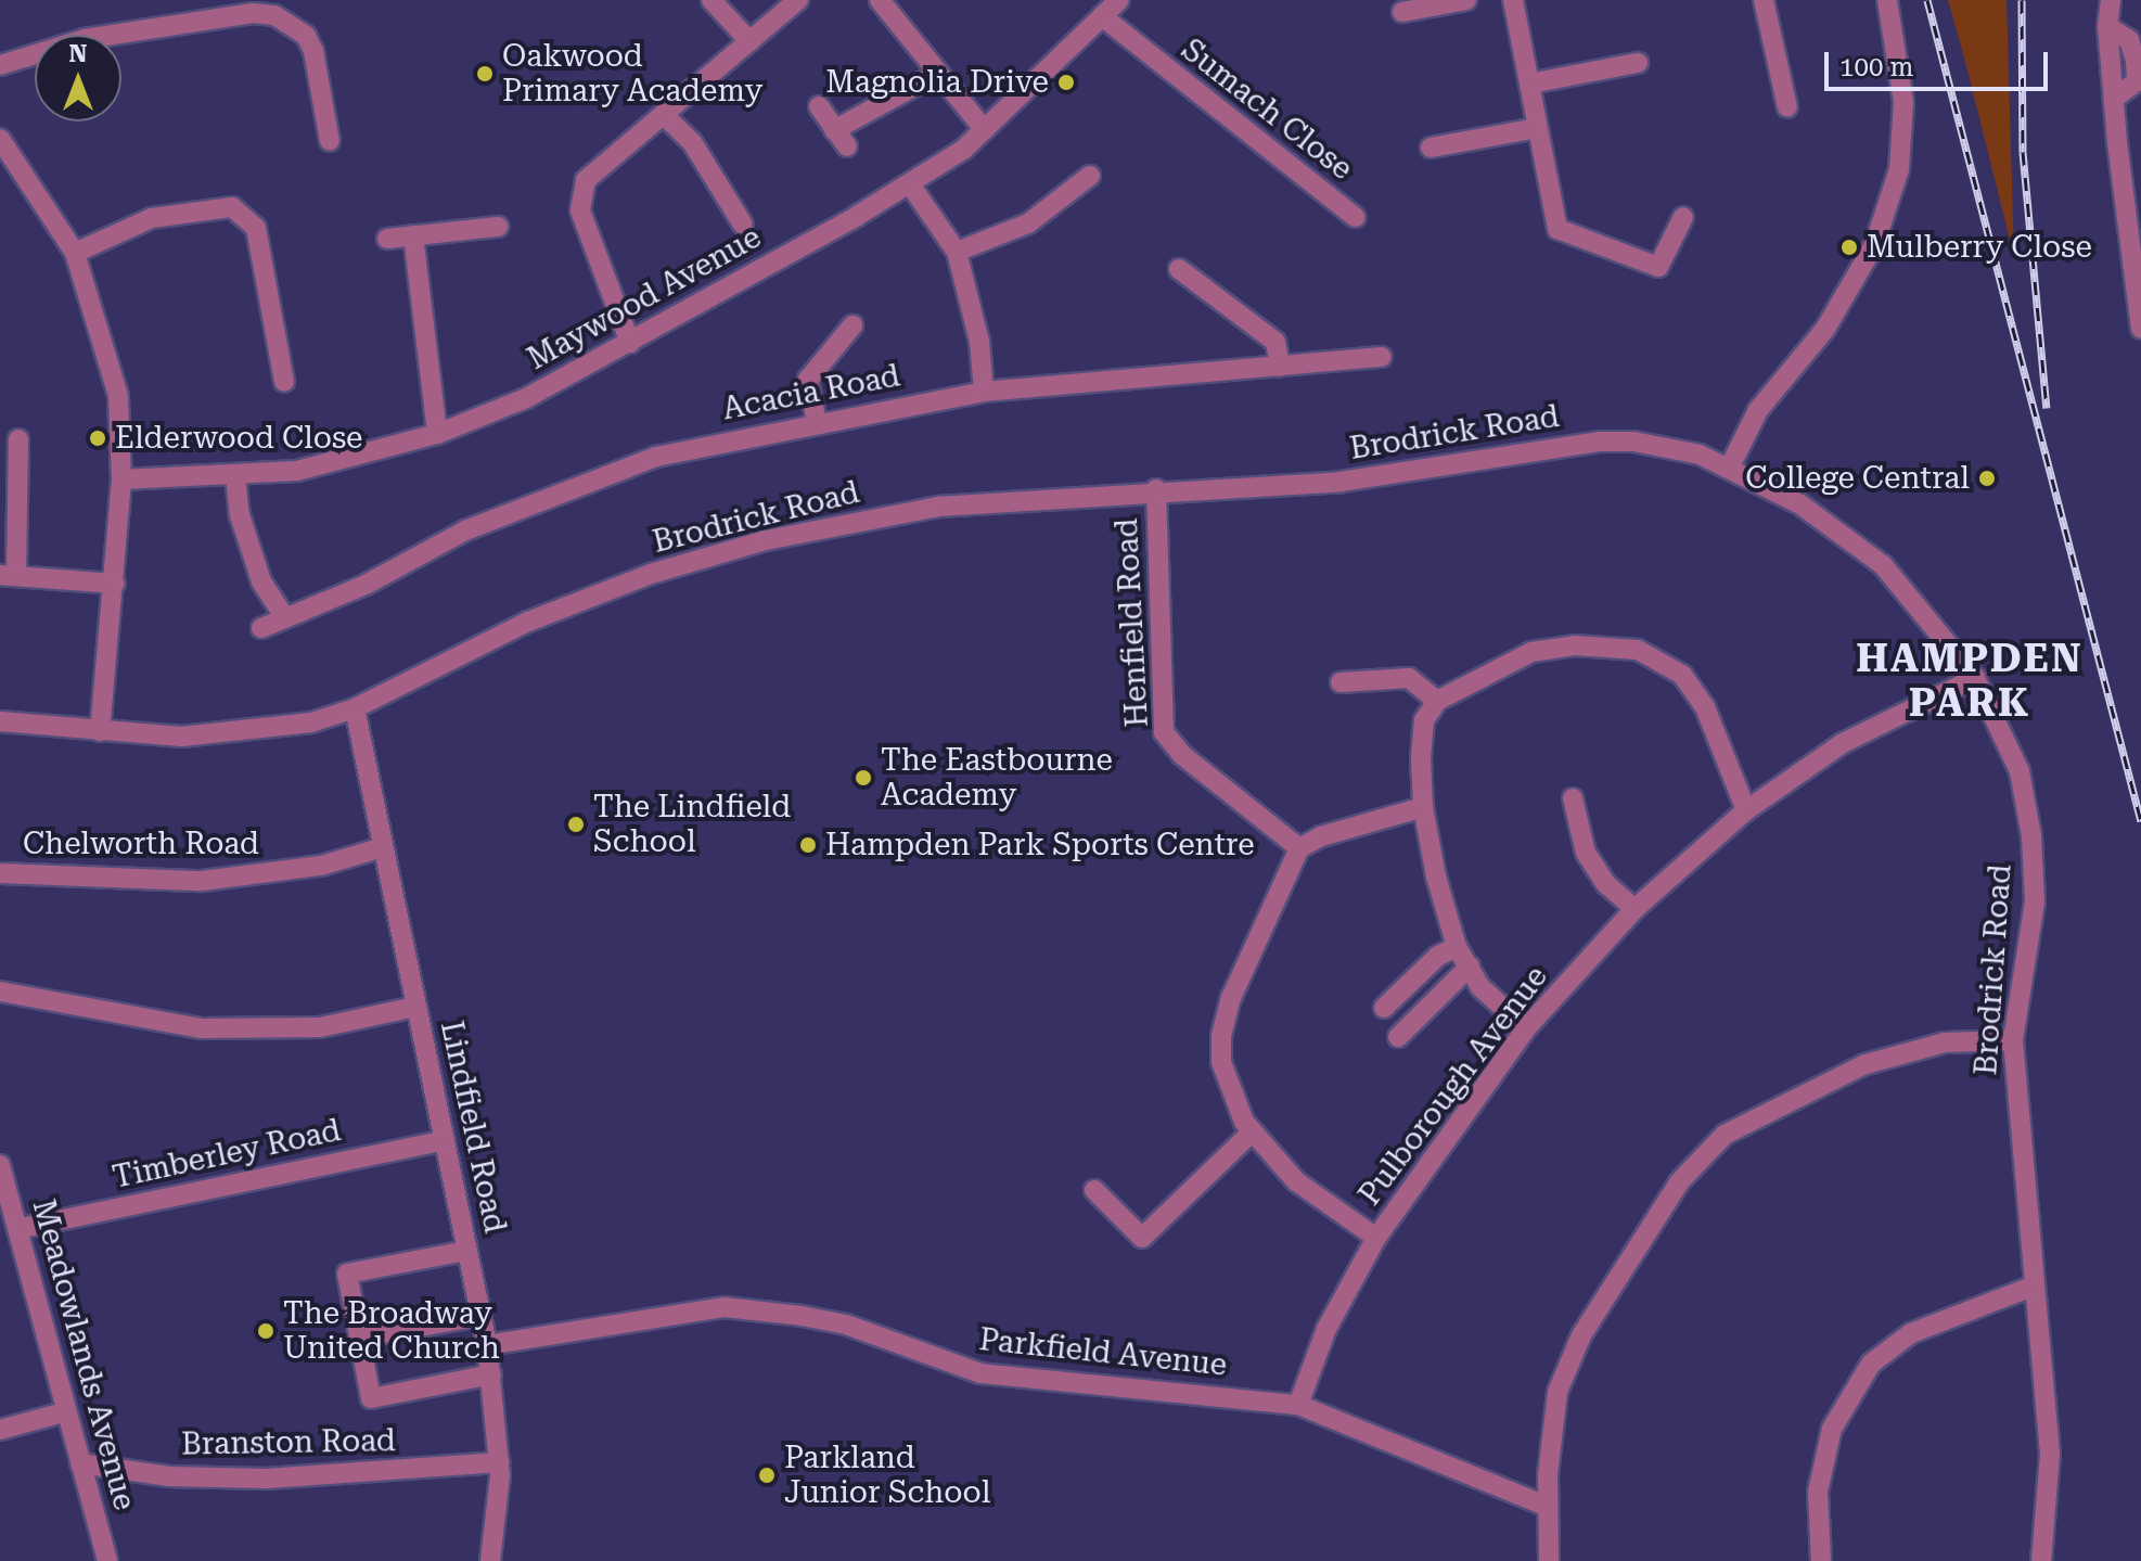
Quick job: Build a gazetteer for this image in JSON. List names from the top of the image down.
{
  "streets": {
    "street": [
      "Sumach Close",
      "Maywood Avenue",
      "Acacia Road",
      "Brodrick Road",
      "Henfield Road",
      "Chelworth Road",
      "Pulborough Avenue",
      "Lindfield Road",
      "Timberley Road",
      "Parkfield Avenue",
      "Meadowlands Avenue",
      "Branston Road"
    ]
  },
  "crossings": [
    ["Sumach Close", "Maywood Avenue"],
    ["Brodrick Road", "Henfield Road"],
    ["Brodrick Road", "Pulborough Avenue"],
    ["Brodrick Road", "Lindfield Road"],
    ["Chelworth Road", "Lindfield Road"],
    ["Pulborough Avenue", "Parkfield Avenue"],
    ["Lindfield Road", "Timberley Road"],
    ["Lindfield Road", "Parkfield Avenue"],
    ["Lindfield Road", "Branston Road"],
    ["Timberley Road", "Meadowlands Avenue"],
    ["Meadowlands Avenue", "Branston Road"]
  ],
  "districts": ["HAMPDEN PARK"],
  "places": [
    "Oakwood Primary Academy",
    "Magnolia Drive",
    "Mulberry Close",
    "Elderwood Close",
    "College Central",
    "The Eastbourne Academy",
    "The Lindfield School",
    "Hampden Park Sports Centre",
    "The Broadway United Church",
    "Parkland Junior School"
  ],
  "scale_bar": "100 m",
  "north": "top"
}
